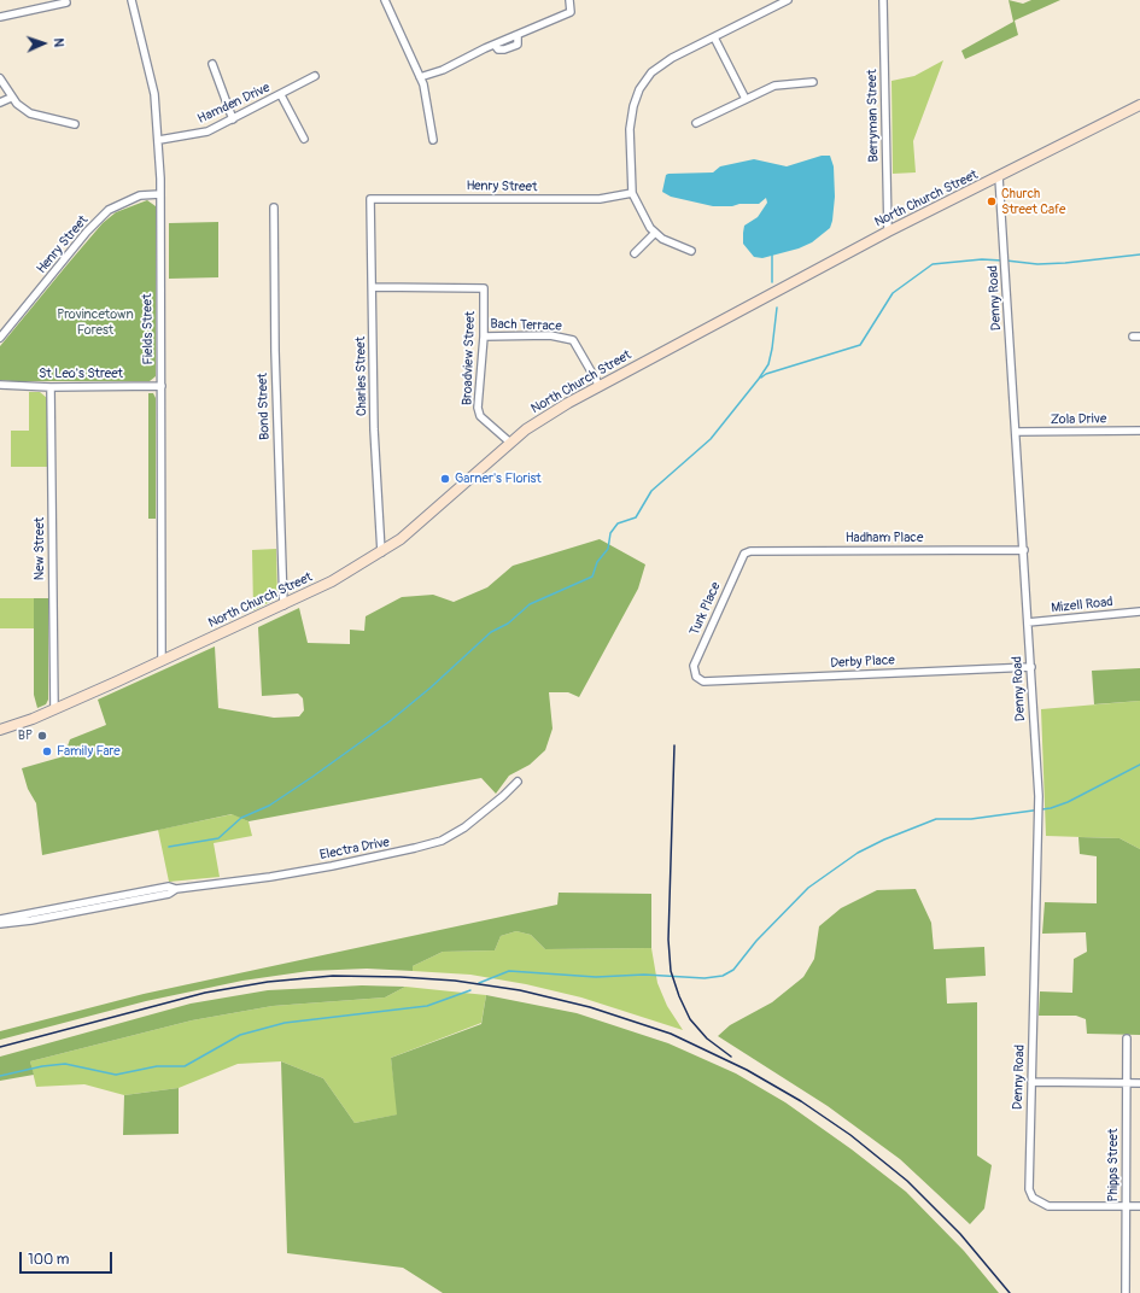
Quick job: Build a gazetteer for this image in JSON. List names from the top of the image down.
{
  "streets": {
    "main road": ["North Church Street"],
    "street": [
      "Hamden Drive",
      "Berryman Street",
      "Henry Street",
      "Denny Road",
      "Bach Terrace",
      "Fields Street",
      "Broadview Street",
      "St Leo's Street",
      "Charles Street",
      "Bond Street",
      "Zola Drive",
      "Hadham Place",
      "New Street",
      "Mizell Road",
      "Turk Place",
      "Derby Place",
      "Electra Drive",
      "Phipps Street"
    ]
  },
  "crossings": [
    ["Hamden Drive", "Fields Street"],
    ["Berryman Street", "North Church Street"],
    ["Henry Street", "Fields Street"],
    ["Henry Street", "Charles Street"],
    ["North Church Street", "Denny Road"],
    ["North Church Street", "Bach Terrace"],
    ["North Church Street", "Fields Street"],
    ["North Church Street", "Broadview Street"],
    ["North Church Street", "Charles Street"],
    ["North Church Street", "Bond Street"],
    ["North Church Street", "New Street"],
    ["Denny Road", "Zola Drive"],
    ["Denny Road", "Hadham Place"],
    ["Denny Road", "Mizell Road"],
    ["Denny Road", "Derby Place"],
    ["Denny Road", "Phipps Street"],
    ["Bach Terrace", "Broadview Street"],
    ["Fields Street", "St Leo's Street"],
    ["Broadview Street", "Charles Street"],
    ["St Leo's Street", "New Street"],
    ["Hadham Place", "Turk Place"],
    ["Turk Place", "Derby Place"]
  ],
  "parks": ["Provincetown Forest"],
  "places": [
    "Church Street Cafe",
    "Garner's Florist",
    "BP",
    "Family Fare"
  ],
  "scale_bar": "100 m",
  "north": "right"
}
